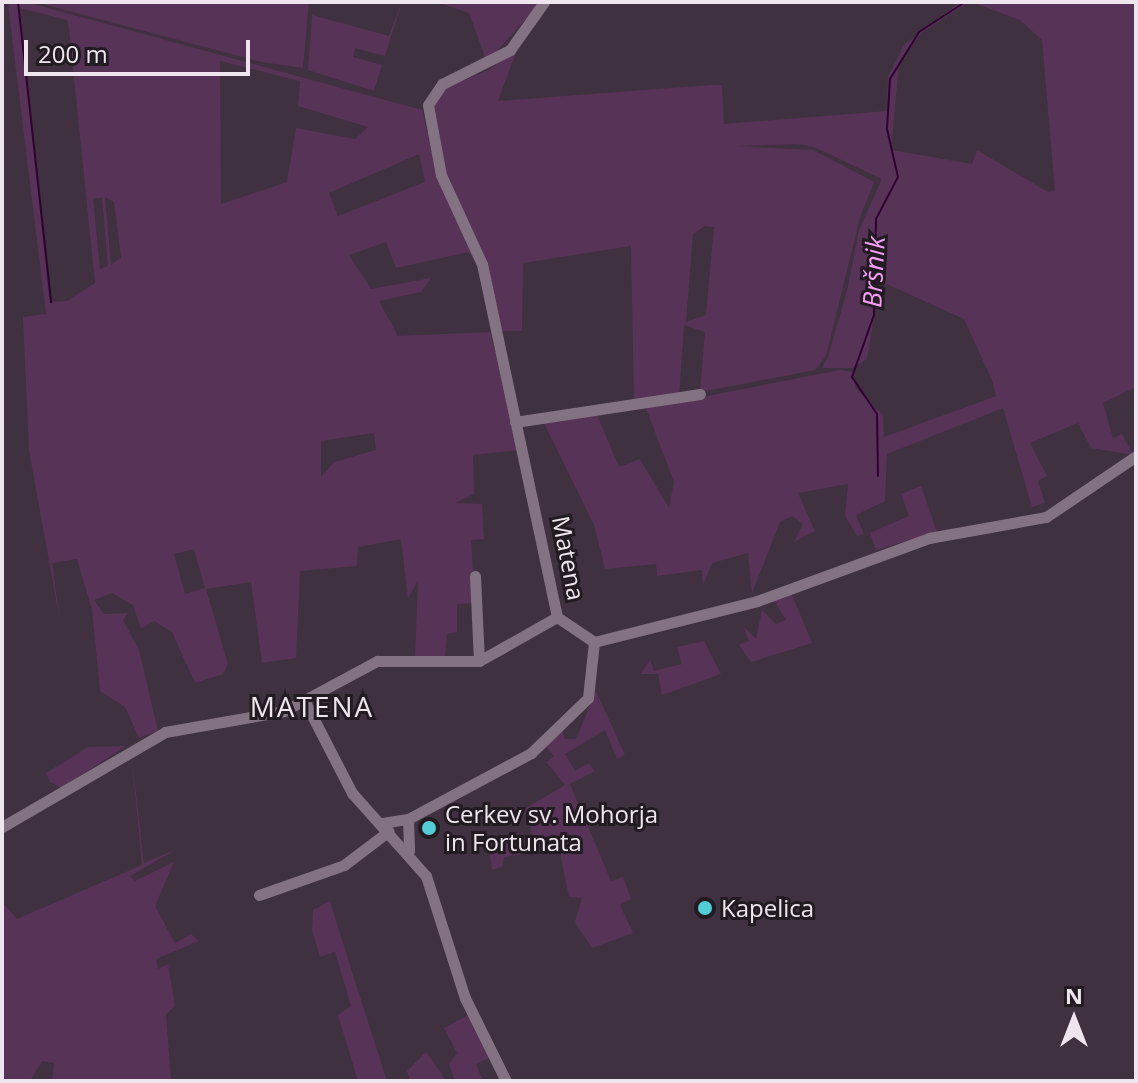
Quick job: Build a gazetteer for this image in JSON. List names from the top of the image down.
{
  "streets": {
    "street": ["Matena"]
  },
  "districts": ["MATENA"],
  "water": ["Bršnik"],
  "places": ["Cerkev sv. Mohorja in Fortunata", "Kapelica"],
  "scale_bar": "200 m",
  "north": "top"
}
